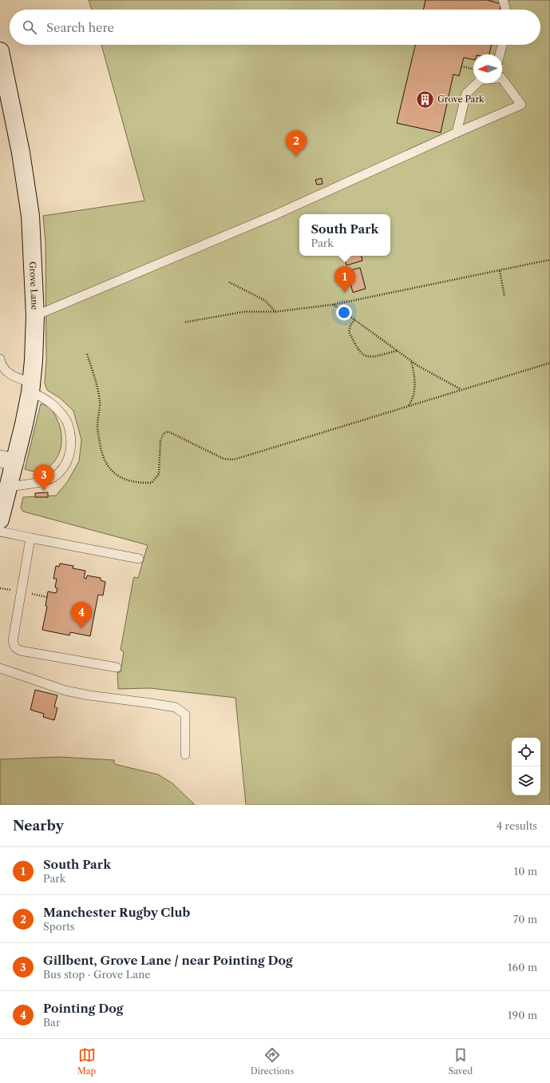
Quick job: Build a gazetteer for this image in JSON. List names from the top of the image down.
{
  "streets": {
    "main road": ["Grove Lane"]
  },
  "places": {
    "building": ["Grove Park"]
  },
  "north": "left",
  "page": {
    "search": "Search here",
    "pins": [
      "2",
      "1",
      "3",
      "4"
    ],
    "popup": ["South Park", "Park"],
    "heading": ["Nearby", "4 results"],
    "list": [
      {
        "mark": "1",
        "name": "South Park",
        "note": "Park",
        "value": "10 m"
      },
      {
        "mark": "2",
        "name": "Manchester Rugby Club",
        "note": "Sports",
        "value": "70 m"
      },
      {
        "mark": "3",
        "name": "Gillbent, Grove Lane / near Pointing Dog",
        "note": "Bus stop · Grove Lane",
        "value": "160 m"
      },
      {
        "mark": "4",
        "name": "Pointing Dog",
        "note": "Bar",
        "value": "190 m"
      }
    ],
    "nav": ["Map", "Directions", "Saved"]
  }
}
